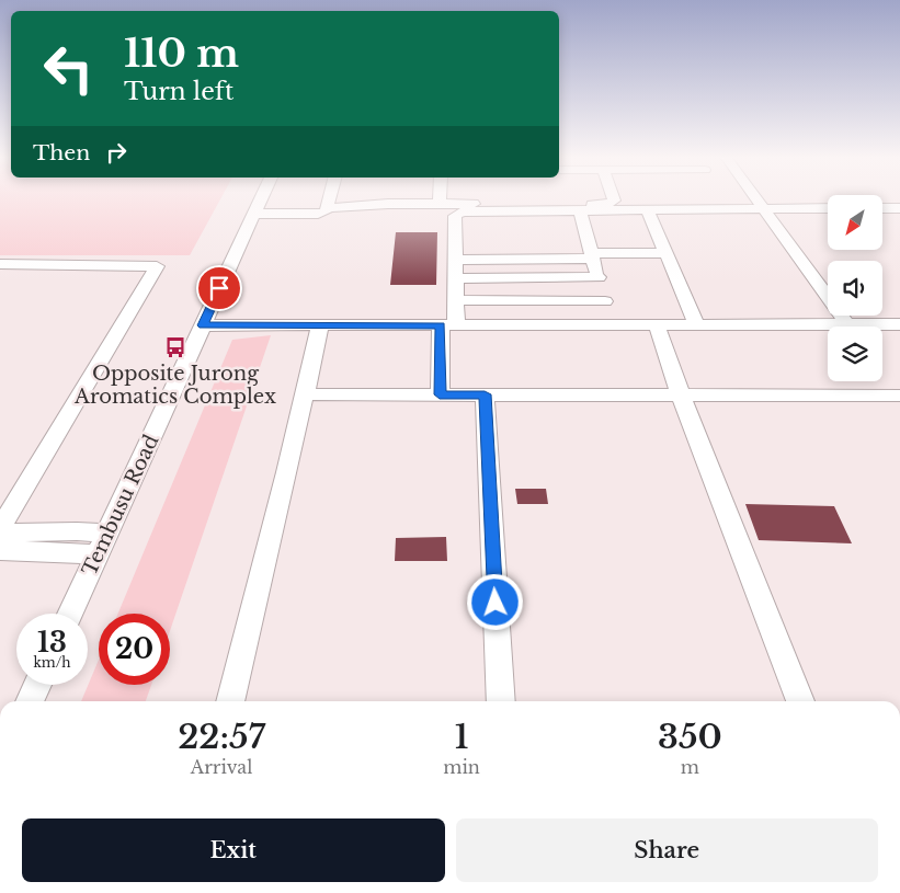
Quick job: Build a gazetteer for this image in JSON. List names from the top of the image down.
{
  "streets": {
    "street": ["Tembusu Road"]
  },
  "places": {
    "bus stop": ["Opposite Jurong Aromatics Complex"]
  },
  "north": "bottom left",
  "page": {
    "turn": ["110 m", "Turn left"],
    "then": "Then",
    "speed": "13 km/h",
    "limit": "20",
    "eta": [
      "22:57",
      "Arrival",
      "1",
      "min",
      "350",
      "m"
    ],
    "buttons": ["Exit", "Share"]
  }
}
